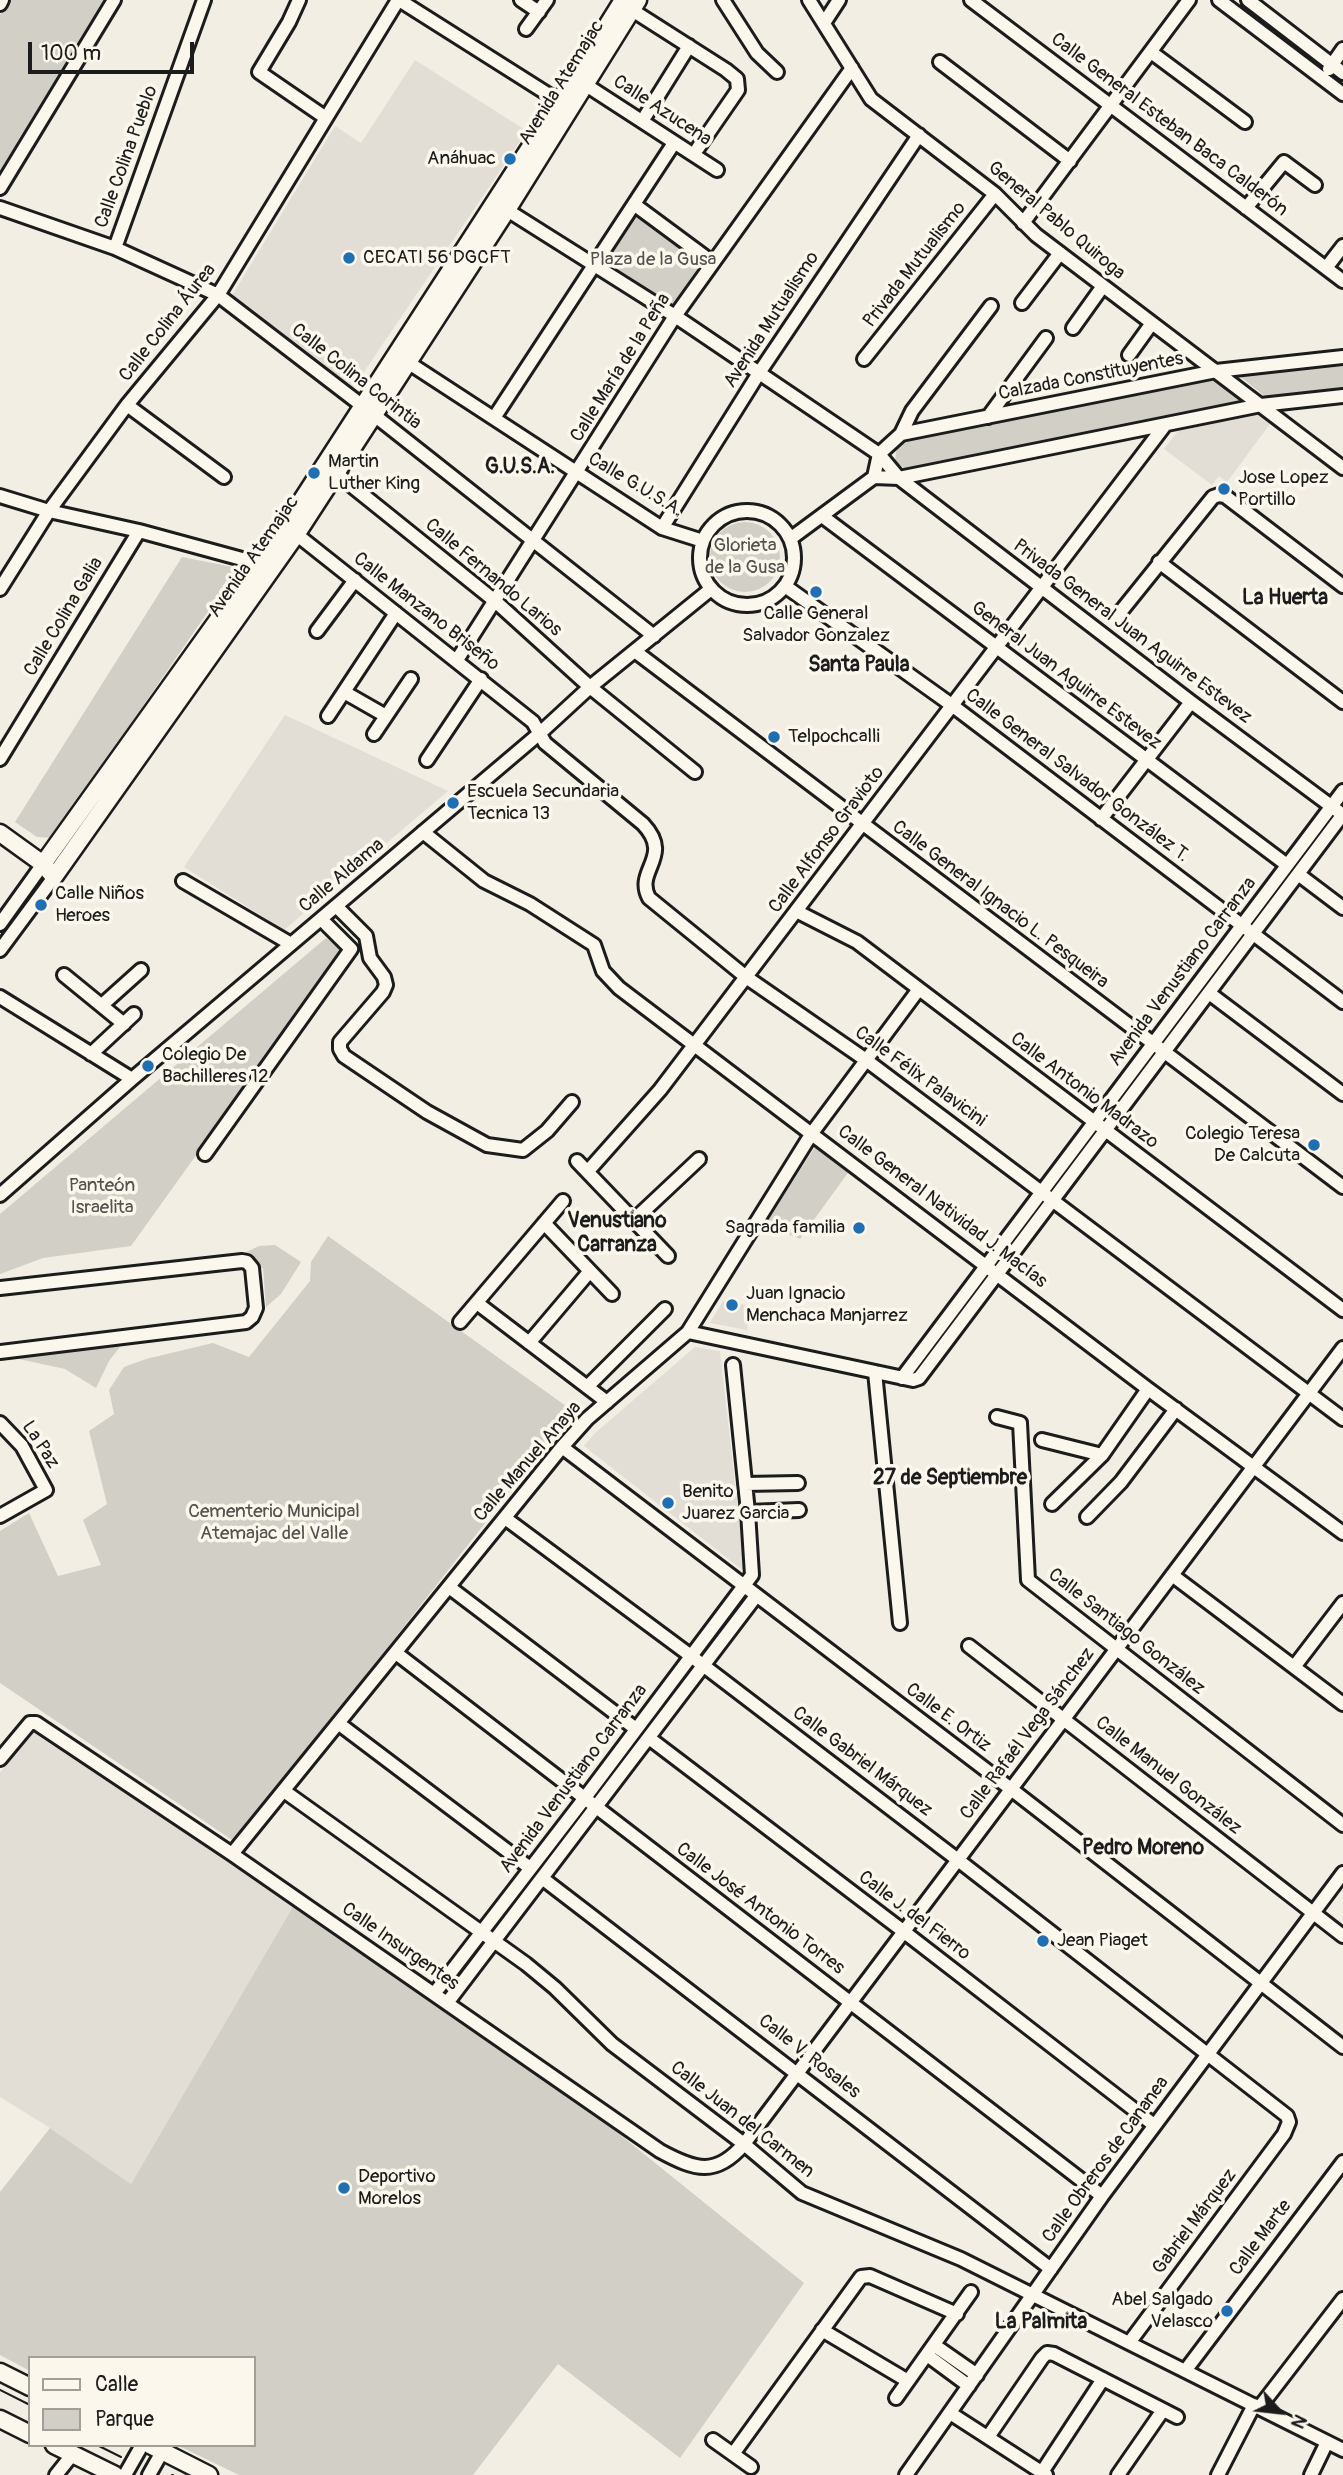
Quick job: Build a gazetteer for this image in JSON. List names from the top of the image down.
{
  "streets": {
    "main road": ["Avenida Atemajac"],
    "street": [
      "Calle Azucena",
      "Calle General Esteban Baca Calderón",
      "Calle Colina Pueblo",
      "General Pablo Quiroga",
      "Privada Mutualismo",
      "Avenida Mutualismo",
      "Calle Colina Áurea",
      "Calle María de la Peña",
      "Calle Colina Corintia",
      "Calzada Constituyentes",
      "Calle G.U.S.A.",
      "Calle Fernando Larios",
      "Calle Manzano Briseño",
      "Calle Colina Galia",
      "Privada General Juan Aguirre Estevez",
      "General Juan Aguirre Estevez",
      "Calle General Salvador González T.",
      "Calle Alfonso Gravioto",
      "Calle Aldama",
      "Calle General Ignacio L. Pesqueira",
      "Avenida Venustiano Carranza",
      "Calle Félix Palavicini",
      "Calle Antonio Madrazo",
      "Calle General Natividad J. Macías",
      "La Paz",
      "Calle Manuel Anaya",
      "Calle Santiago González",
      "Calle E. Ortiz",
      "Calle Rafaél Vega Sánchez",
      "Calle Gabriel Márquez",
      "Calle Manuel González",
      "Calle José Antonio Torres",
      "Calle J. del Fierro",
      "Calle Insurgentes",
      "Calle V. Rosales",
      "Calle Juan del Carmen",
      "Calle Obreros de Cananea",
      "Gabriel Márquez",
      "Calle Marte"
    ]
  },
  "crossings": [
    ["Avenida Atemajac", "Calle Azucena"],
    ["Avenida Atemajac", "Calle Colina Corintia"],
    ["Avenida Atemajac", "Calle G.U.S.A."],
    ["Avenida Atemajac", "Calle Fernando Larios"],
    ["Avenida Atemajac", "Calle Manzano Briseño"],
    ["Avenida Atemajac", "Privada General Juan Aguirre Estevez"],
    ["Calle Colina Pueblo", "Calle Colina Corintia"],
    ["General Pablo Quiroga", "Privada Mutualismo"],
    ["General Pablo Quiroga", "Avenida Mutualismo"],
    ["General Pablo Quiroga", "Calle María de la Peña"],
    ["General Pablo Quiroga", "Calzada Constituyentes"],
    ["Avenida Mutualismo", "Calle G.U.S.A."],
    ["Avenida Mutualismo", "Privada General Juan Aguirre Estevez"],
    ["Calle Colina Áurea", "Calle Colina Corintia"],
    ["Calle María de la Peña", "Calle Colina Corintia"],
    ["Calle María de la Peña", "Calle G.U.S.A."],
    ["Calle María de la Peña", "Calle Fernando Larios"],
    ["Calle María de la Peña", "Calle Manzano Briseño"],
    ["Calle María de la Peña", "Privada General Juan Aguirre Estevez"],
    ["Calle Colina Corintia", "Calle Aldama"],
    ["Calzada Constituyentes", "Privada General Juan Aguirre Estevez"],
    ["Calle G.U.S.A.", "Calle General Salvador González T."],
    ["Calle G.U.S.A.", "Calle Aldama"],
    ["Calle Fernando Larios", "Calle Aldama"],
    ["Calle Manzano Briseño", "Calle Aldama"],
    ["Calle Manzano Briseño", "Calle Félix Palavicini"],
    ["Privada General Juan Aguirre Estevez", "Calle Alfonso Gravioto"],
    ["Privada General Juan Aguirre Estevez", "Avenida Venustiano Carranza"],
    ["General Juan Aguirre Estevez", "Calle Alfonso Gravioto"],
    ["General Juan Aguirre Estevez", "Avenida Venustiano Carranza"],
    ["Calle General Salvador González T.", "Calle Alfonso Gravioto"],
    ["Calle General Salvador González T.", "Calle Aldama"],
    ["Calle General Salvador González T.", "Avenida Venustiano Carranza"],
    ["Calle Alfonso Gravioto", "Calle General Ignacio L. Pesqueira"],
    ["Calle Alfonso Gravioto", "Calle Félix Palavicini"],
    ["Calle Alfonso Gravioto", "Calle Antonio Madrazo"],
    ["Calle Alfonso Gravioto", "Calle General Natividad J. Macías"],
    ["Calle Aldama", "Calle General Ignacio L. Pesqueira"],
    ["Calle Aldama", "Calle Félix Palavicini"],
    ["Calle Aldama", "Calle General Natividad J. Macías"],
    ["Calle General Ignacio L. Pesqueira", "Avenida Venustiano Carranza"],
    ["Avenida Venustiano Carranza", "Calle Félix Palavicini"],
    ["Avenida Venustiano Carranza", "Calle Antonio Madrazo"],
    ["Avenida Venustiano Carranza", "Calle General Natividad J. Macías"],
    ["Avenida Venustiano Carranza", "Calle E. Ortiz"],
    ["Avenida Venustiano Carranza", "Calle Gabriel Márquez"],
    ["Avenida Venustiano Carranza", "Calle José Antonio Torres"],
    ["Avenida Venustiano Carranza", "Calle J. del Fierro"],
    ["Avenida Venustiano Carranza", "Calle Insurgentes"],
    ["Avenida Venustiano Carranza", "Calle V. Rosales"],
    ["Avenida Venustiano Carranza", "Calle Juan del Carmen"],
    ["Calle Félix Palavicini", "Calle Manuel Anaya"],
    ["Calle Félix Palavicini", "Calle Rafaél Vega Sánchez"],
    ["Calle Antonio Madrazo", "Calle Manuel Anaya"],
    ["Calle General Natividad J. Macías", "Calle Manuel Anaya"],
    ["Calle General Natividad J. Macías", "Calle Rafaél Vega Sánchez"],
    ["Calle Manuel Anaya", "Calle E. Ortiz"],
    ["Calle Manuel Anaya", "Calle Gabriel Márquez"],
    ["Calle Manuel Anaya", "Calle José Antonio Torres"],
    ["Calle Manuel Anaya", "Calle Insurgentes"],
    ["Calle Manuel Anaya", "Calle Juan del Carmen"],
    ["Calle Santiago González", "Calle Rafaél Vega Sánchez"],
    ["Calle E. Ortiz", "Calle Rafaél Vega Sánchez"],
    ["Calle E. Ortiz", "Calle Obreros de Cananea"],
    ["Calle Rafaél Vega Sánchez", "Calle Gabriel Márquez"],
    ["Calle Rafaél Vega Sánchez", "Calle Manuel González"],
    ["Calle Rafaél Vega Sánchez", "Calle José Antonio Torres"],
    ["Calle Rafaél Vega Sánchez", "Calle J. del Fierro"],
    ["Calle Rafaél Vega Sánchez", "Calle Insurgentes"],
    ["Calle Rafaél Vega Sánchez", "Calle V. Rosales"],
    ["Calle Rafaél Vega Sánchez", "Calle Juan del Carmen"],
    ["Calle Gabriel Márquez", "Calle Obreros de Cananea"],
    ["Calle Gabriel Márquez", "Gabriel Márquez"],
    ["Calle Manuel González", "Calle Obreros de Cananea"],
    ["Calle José Antonio Torres", "Calle Obreros de Cananea"],
    ["Calle J. del Fierro", "Calle Obreros de Cananea"],
    ["Calle Insurgentes", "Calle Juan del Carmen"],
    ["Calle V. Rosales", "Calle Obreros de Cananea"],
    ["Calle Juan del Carmen", "Calle Obreros de Cananea"],
    ["Calle Juan del Carmen", "Gabriel Márquez"],
    ["Calle Juan del Carmen", "Calle Marte"]
  ],
  "districts": [
    "G.U.S.A.",
    "La Huerta",
    "Santa Paula",
    "Venustiano Carranza",
    "27 de Septiembre",
    "Pedro Moreno",
    "La Palmita"
  ],
  "parks": [
    "Plaza de la Gusa",
    "Glorieta de la Gusa",
    "Panteón Israelita",
    "Cementerio Municipal Atemajac del Valle"
  ],
  "places": [
    "Anáhuac",
    "CECATI 56 DGCFT",
    "Martin Luther King",
    "Jose Lopez Portillo",
    "Calle General Salvador Gonzalez",
    "Telpochcalli",
    "Escuela Secundaria Tecnica 13",
    "Calle Niños Heroes",
    "Colegio De Bachilleres 12",
    "Colegio Teresa De Calcuta",
    "Sagrada familia",
    "Juan Ignacio Menchaca Manjarrez",
    "Benito Juarez Garcia",
    "Jean Piaget",
    "Deportivo Morelos",
    "Abel Salgado Velasco"
  ],
  "legend": ["Calle", "Parque"],
  "scale_bar": "100 m",
  "north": "bottom right"
}
